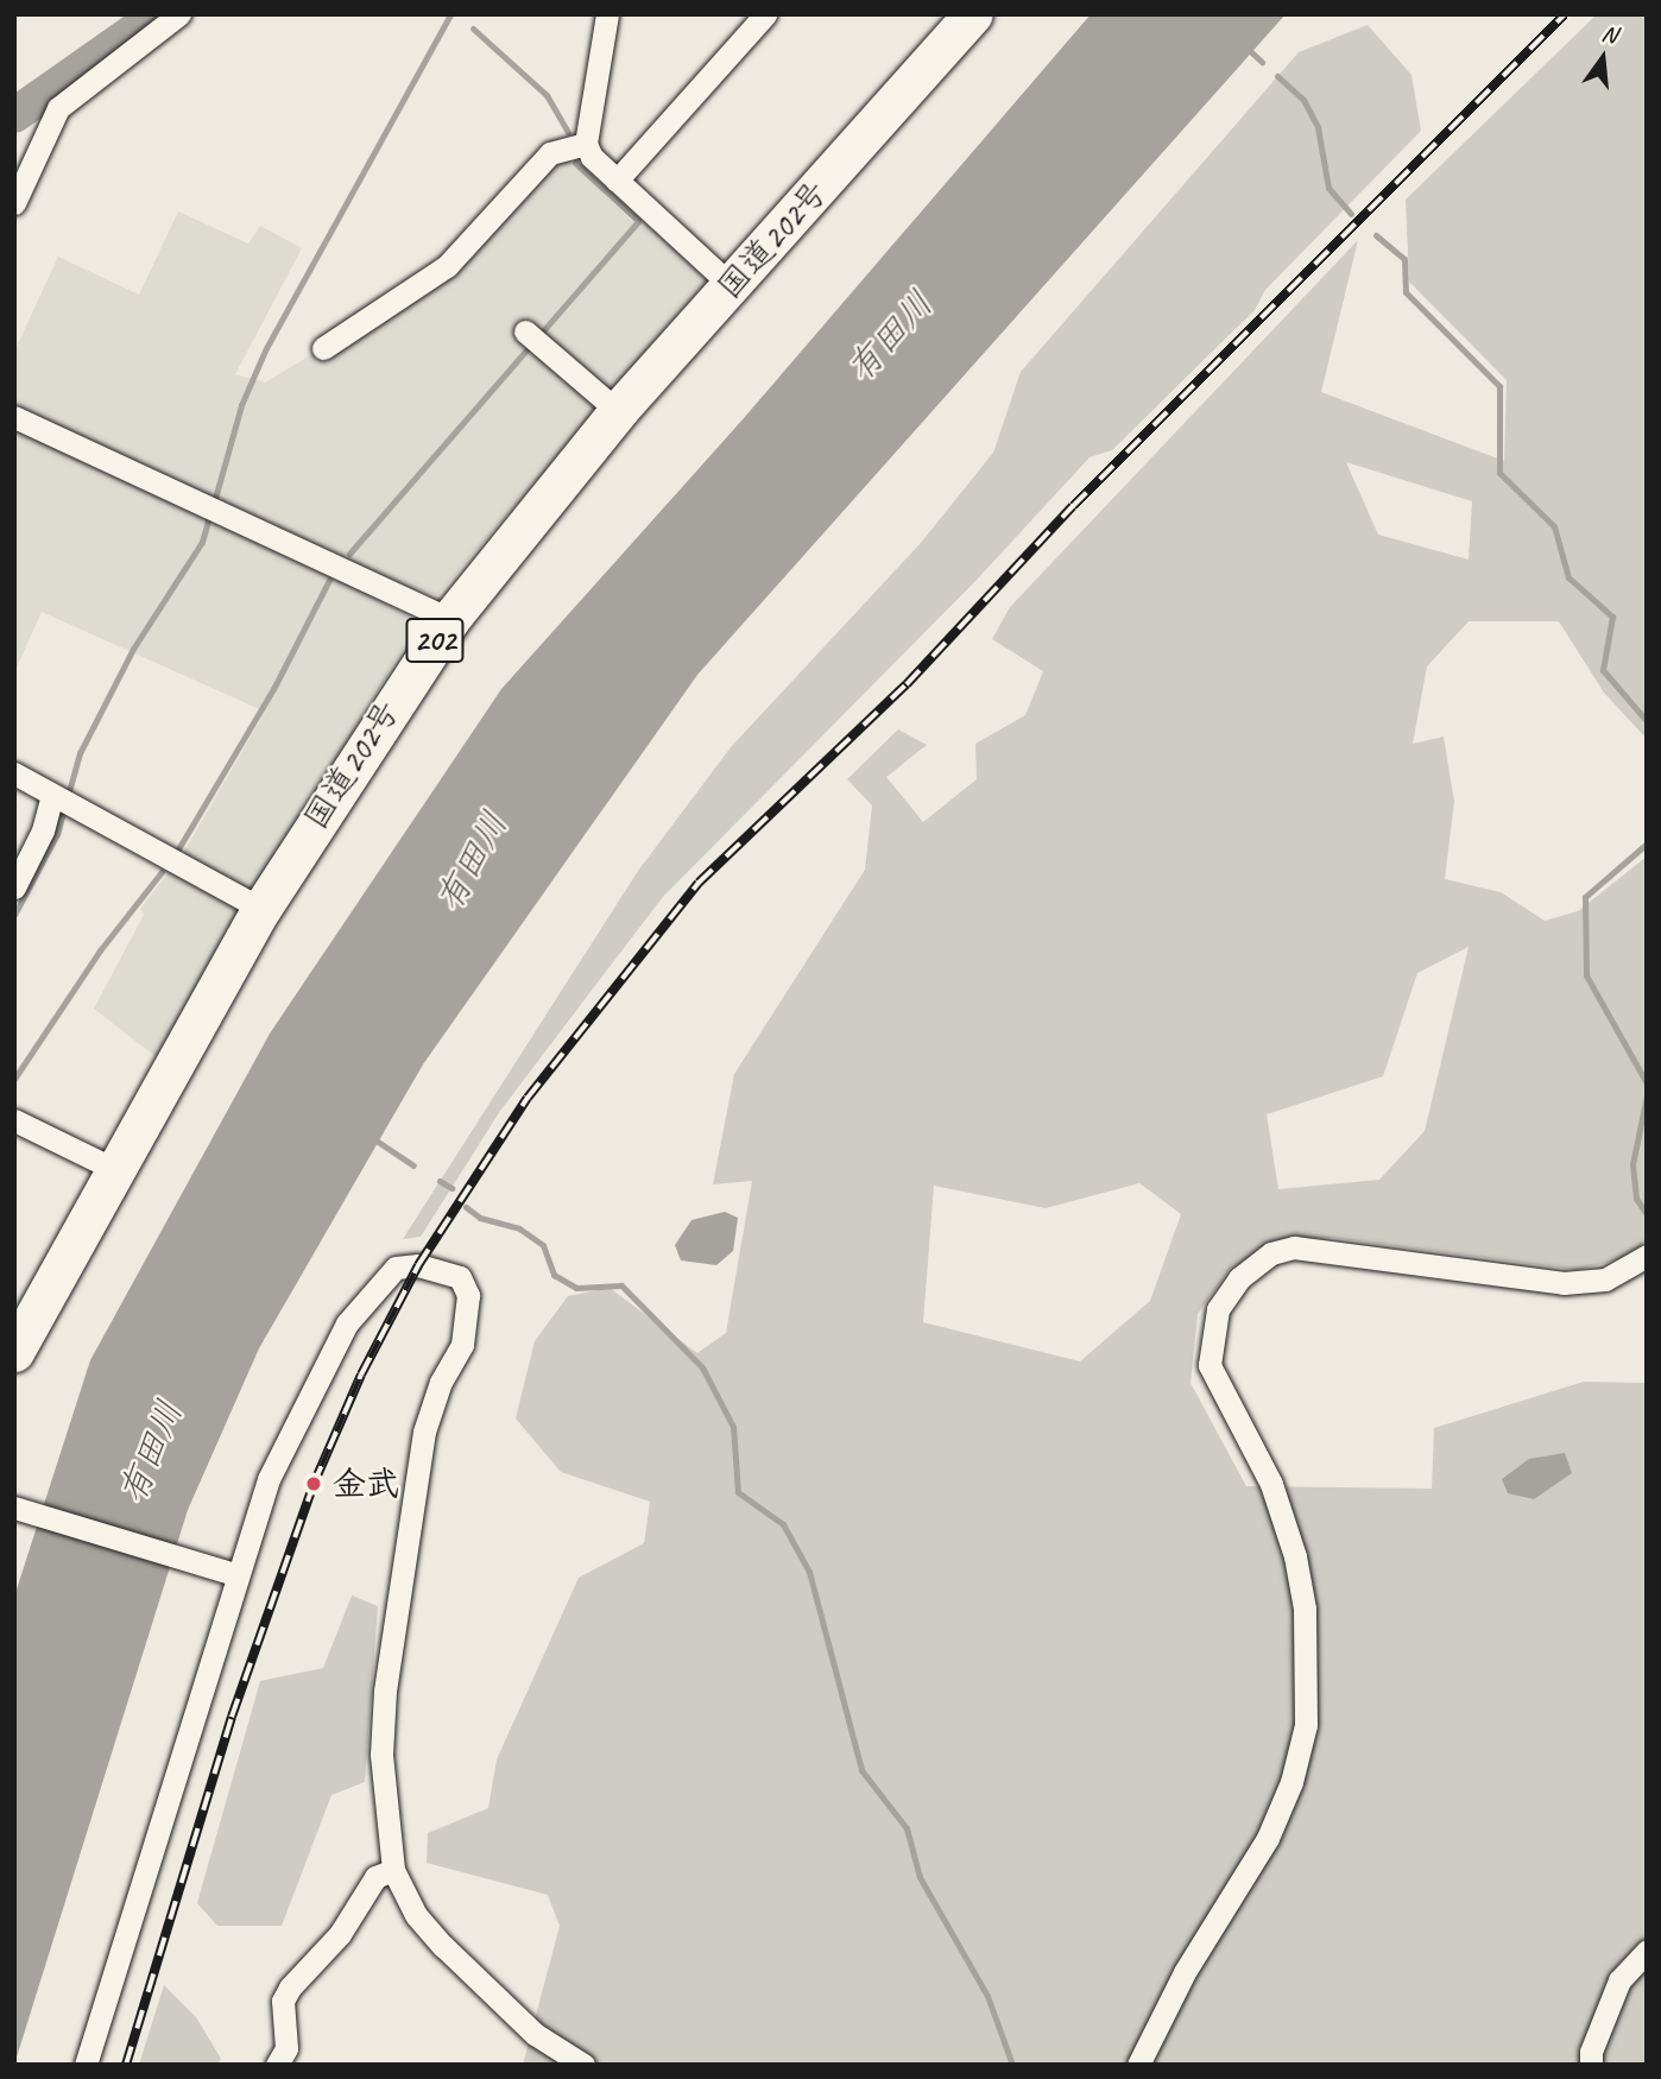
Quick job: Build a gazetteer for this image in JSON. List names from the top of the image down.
{
  "streets": {
    "highway": ["国道202号", "202"]
  },
  "water": ["有田川"],
  "places": ["金武"],
  "north": "top"
}
